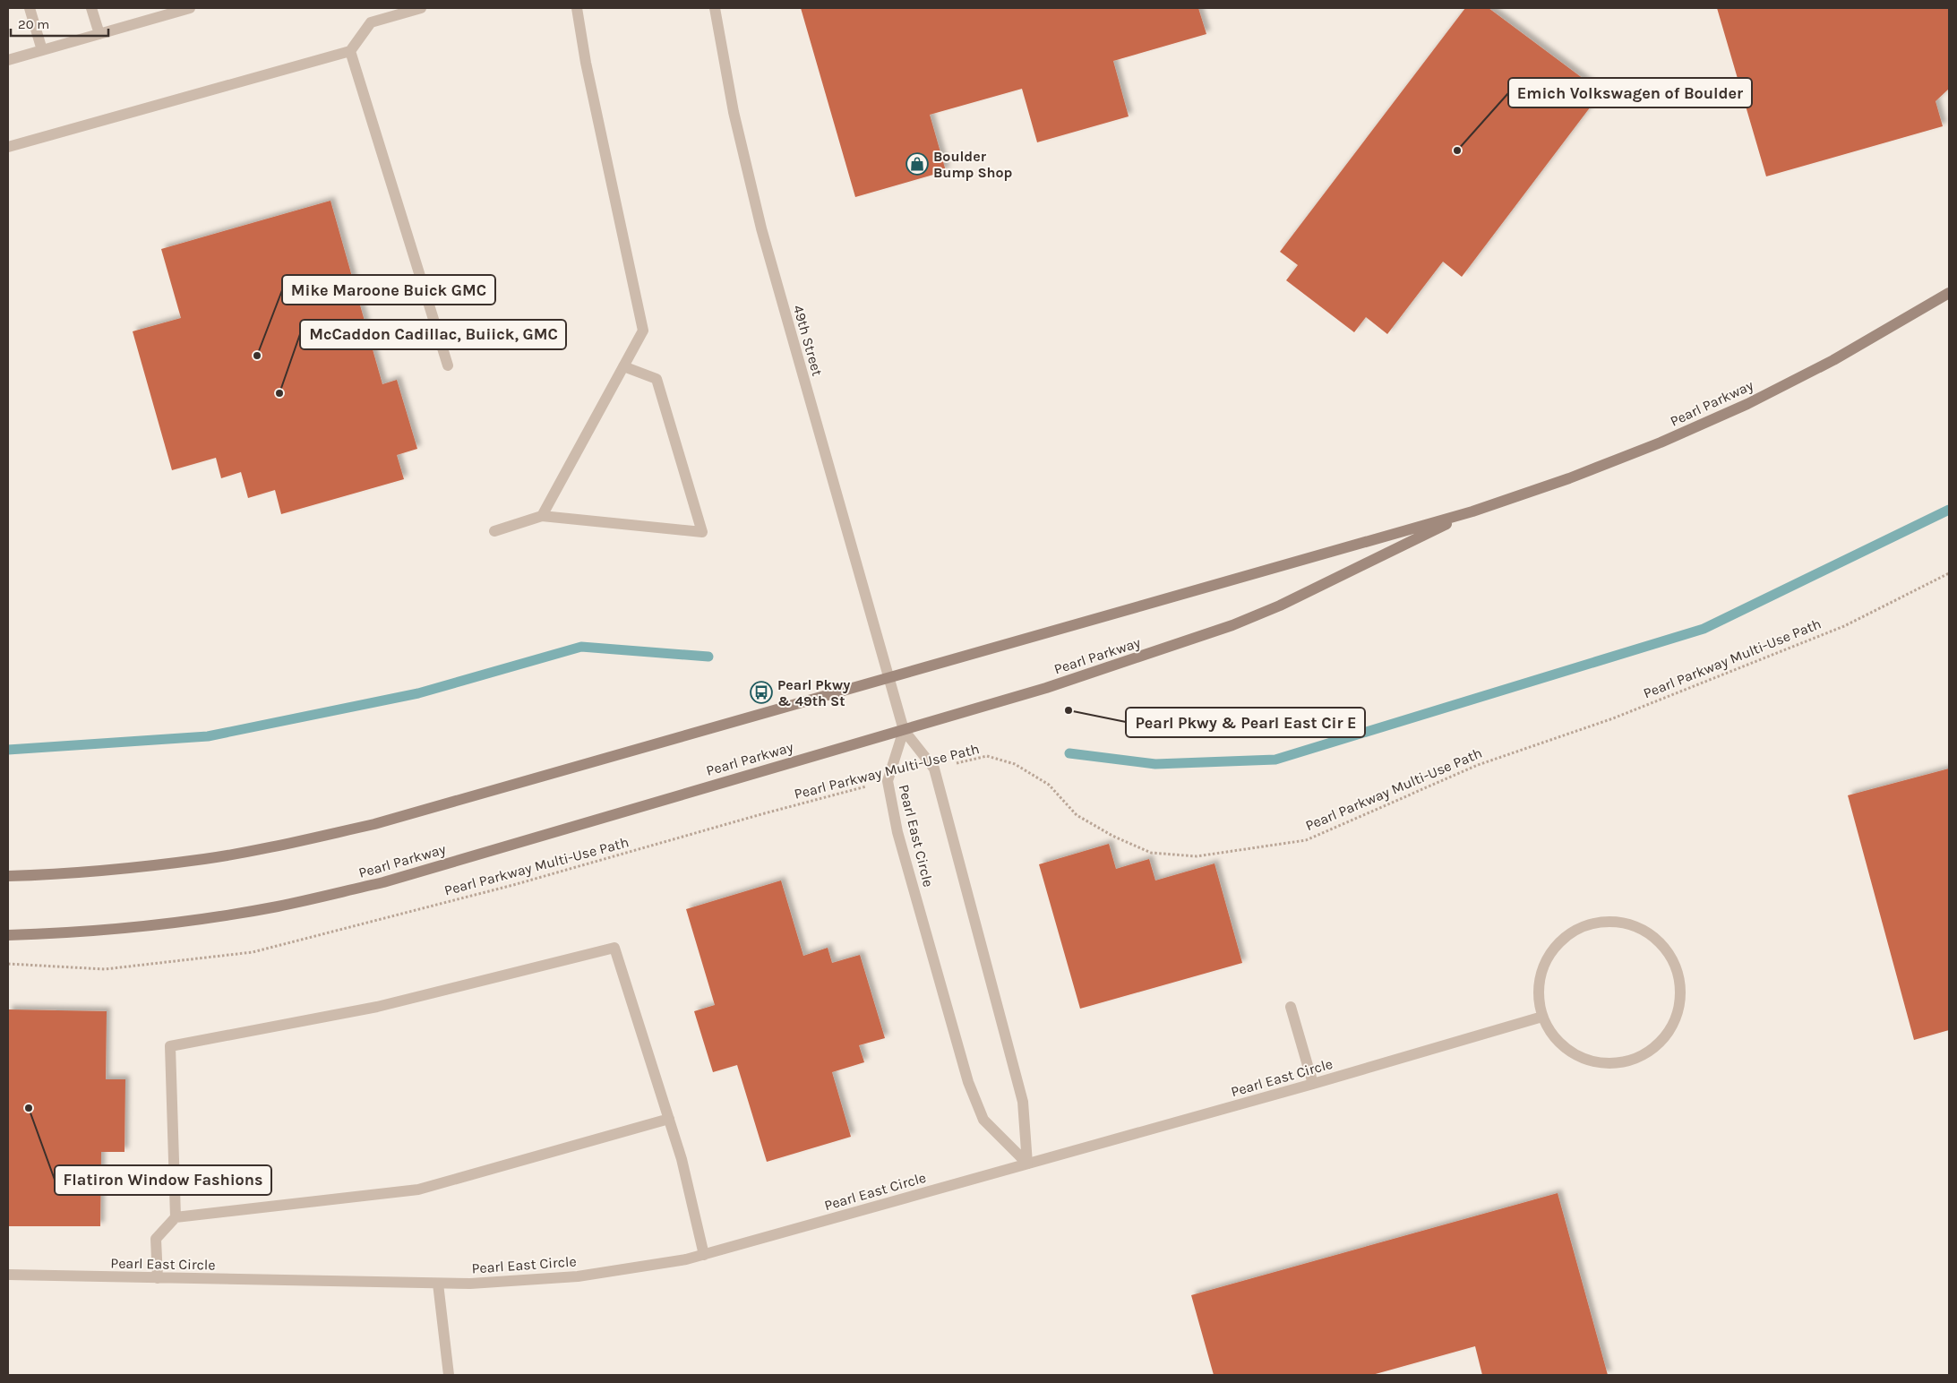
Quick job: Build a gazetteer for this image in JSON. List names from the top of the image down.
{
  "streets": {
    "main road": ["Pearl Parkway"],
    "street": ["49th Street", "Pearl East Circle"],
    "path": ["Pearl Parkway Multi-Use Path"]
  },
  "crossings": [
    ["49th Street", "Pearl Parkway"],
    ["49th Street", "Pearl East Circle"],
    ["Pearl Parkway", "Pearl East Circle"],
    ["Pearl Parkway Multi-Use Path", "Pearl East Circle"]
  ],
  "places": {
    "other": [
      "Emich Volkswagen of Boulder",
      "Mike Maroone Buick GMC",
      "McCaddon Cadillac, Buiick, GMC",
      "Pearl Pkwy & Pearl East Cir E",
      "Flatiron Window Fashions"
    ],
    "shop": ["Boulder Bump Shop"],
    "bus stop": ["Pearl Pkwy & 49th St"]
  },
  "scale_bar": "20 m"
}
